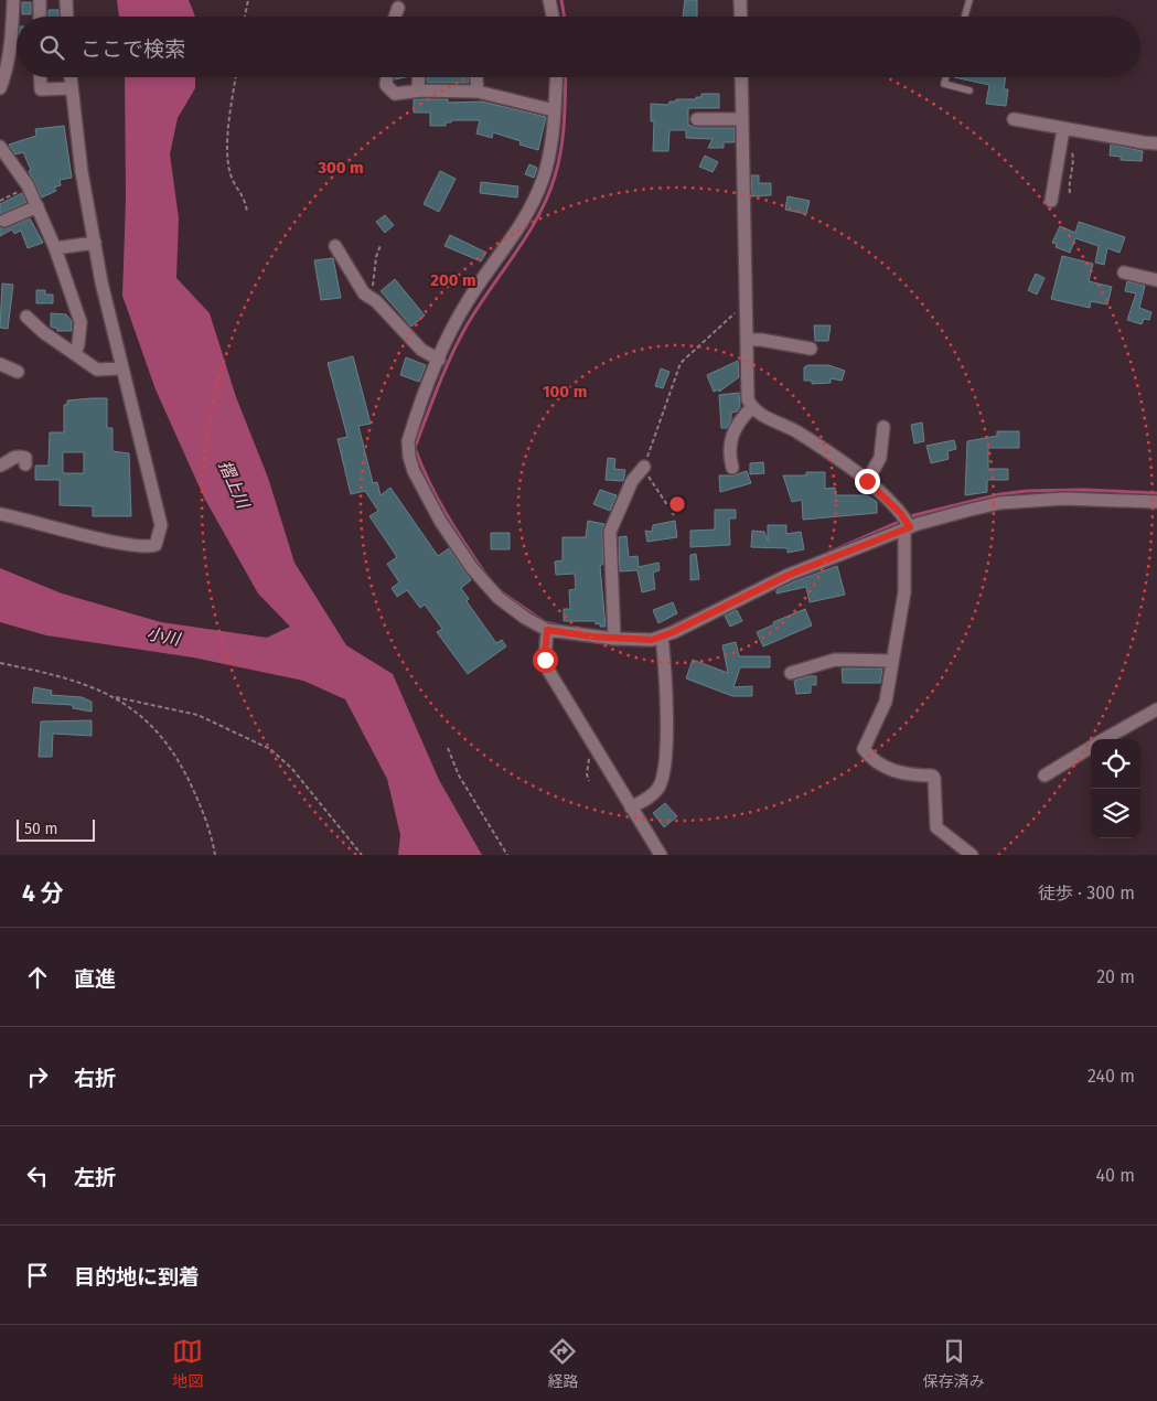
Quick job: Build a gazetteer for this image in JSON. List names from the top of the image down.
{
  "water": ["摺上川", "小川"],
  "scale_bar": "50 m",
  "page": {
    "search": "ここで検索",
    "scale": "50 m",
    "heading": ["4 分", "徒歩 · 300 m"],
    "list": [
      ["直進", "20 m"],
      ["右折", "240 m"],
      ["左折", "40 m"],
      "目的地に到着"
    ],
    "nav": ["地図", "経路", "保存済み"]
  },
  "rings": ["300 m", "200 m", "100 m"]
}
